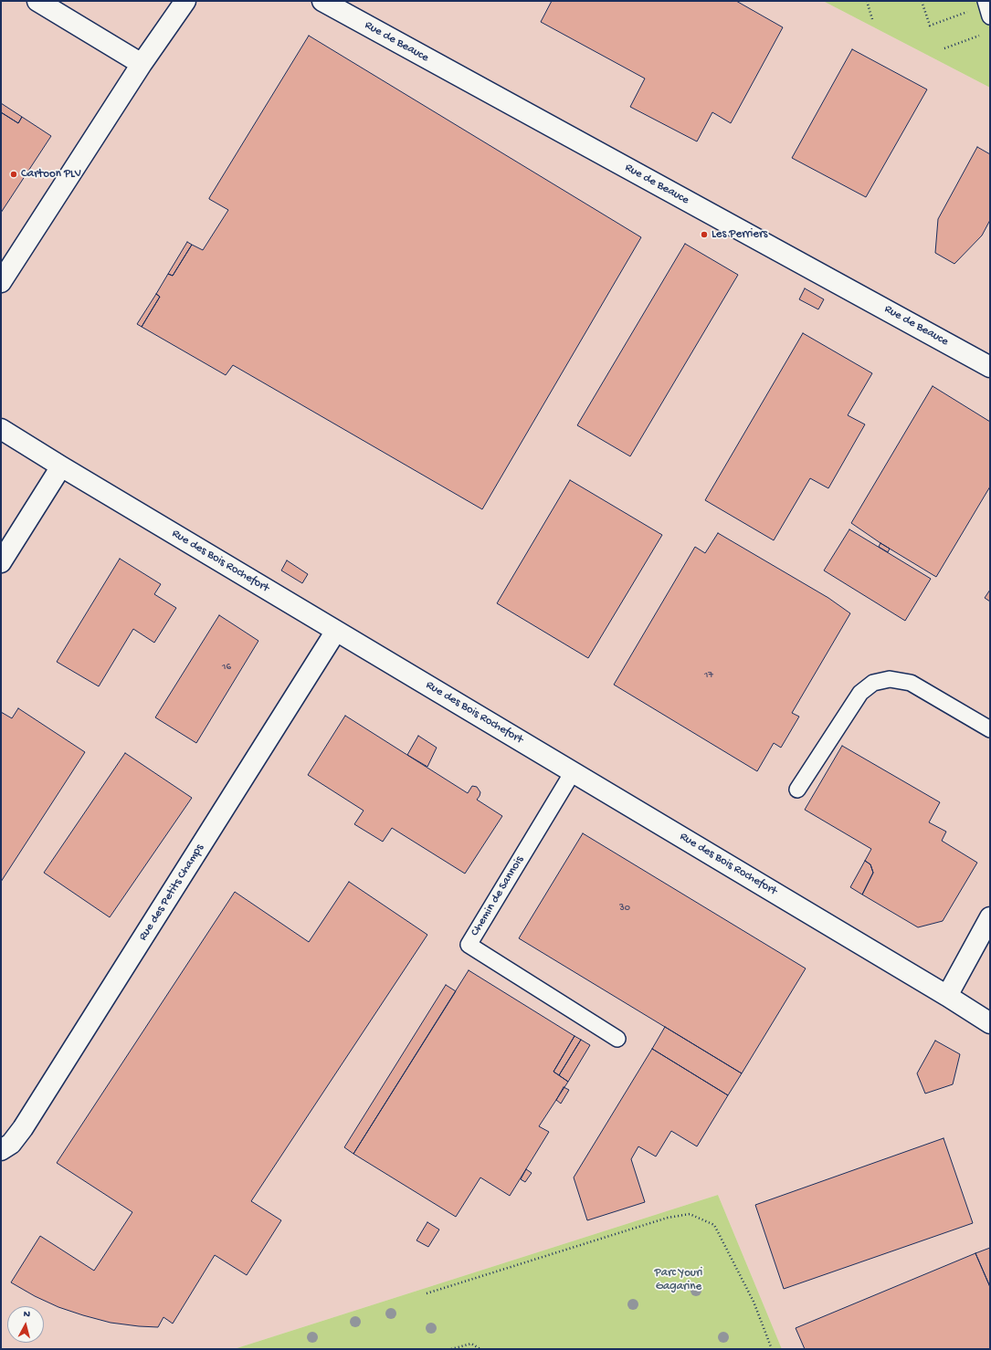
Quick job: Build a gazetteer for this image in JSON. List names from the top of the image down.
{
  "streets": {
    "street": ["Rue de Beauce", "Rue des Bois Rochefort", "Rue des Petits Champs"],
    "lane": ["Chemin de Sannois"]
  },
  "crossings": [
    ["Rue des Bois Rochefort", "Rue des Petits Champs"],
    ["Rue des Bois Rochefort", "Chemin de Sannois"]
  ],
  "parks": ["Parc Youri Gagarine"],
  "places": ["Cartoon PLV", "Les Perriers"],
  "house_numbers": ["16", "17", "30"],
  "north": "top"
}
